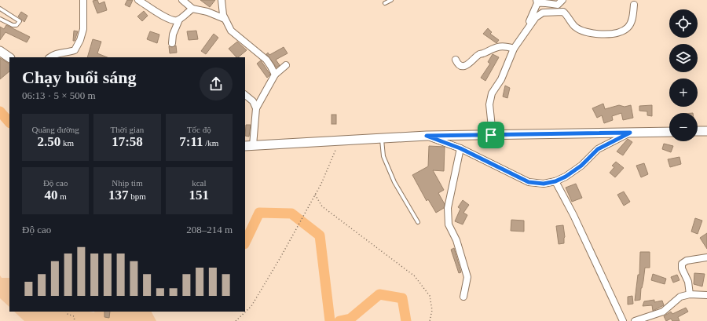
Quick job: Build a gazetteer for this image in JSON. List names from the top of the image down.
{
  "page": {
    "map_buttons": ["+", "−"],
    "heading": ["Chạy buổi sáng", "06:13 · 5 × 500 m"],
    "stats": [
      ["Quãng đường", "2.50 km"],
      ["Thời gian", "17:58"],
      ["Tốc độ", "7:11 /km"],
      ["Độ cao", "40 m"],
      ["Nhịp tim", "137 bpm"],
      ["kcal", "151"]
    ],
    "chart": ["Độ cao", "208–214 m"]
  }
}
